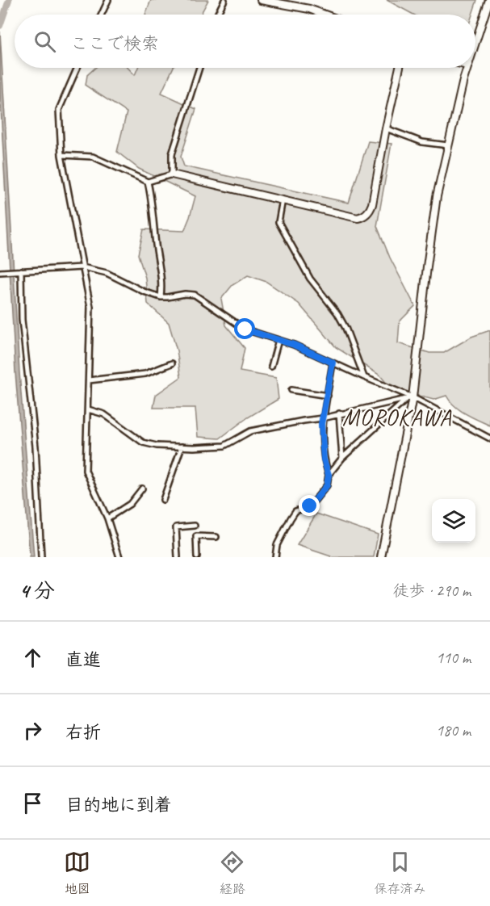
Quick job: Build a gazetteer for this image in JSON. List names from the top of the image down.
{
  "districts": ["MOROKAWA"],
  "page": {
    "search": "ここで検索",
    "heading": ["4 分", "徒歩 · 290 m"],
    "list": [
      ["直進", "110 m"],
      ["右折", "180 m"],
      "目的地に到着"
    ],
    "nav": ["地図", "経路", "保存済み"]
  }
}
